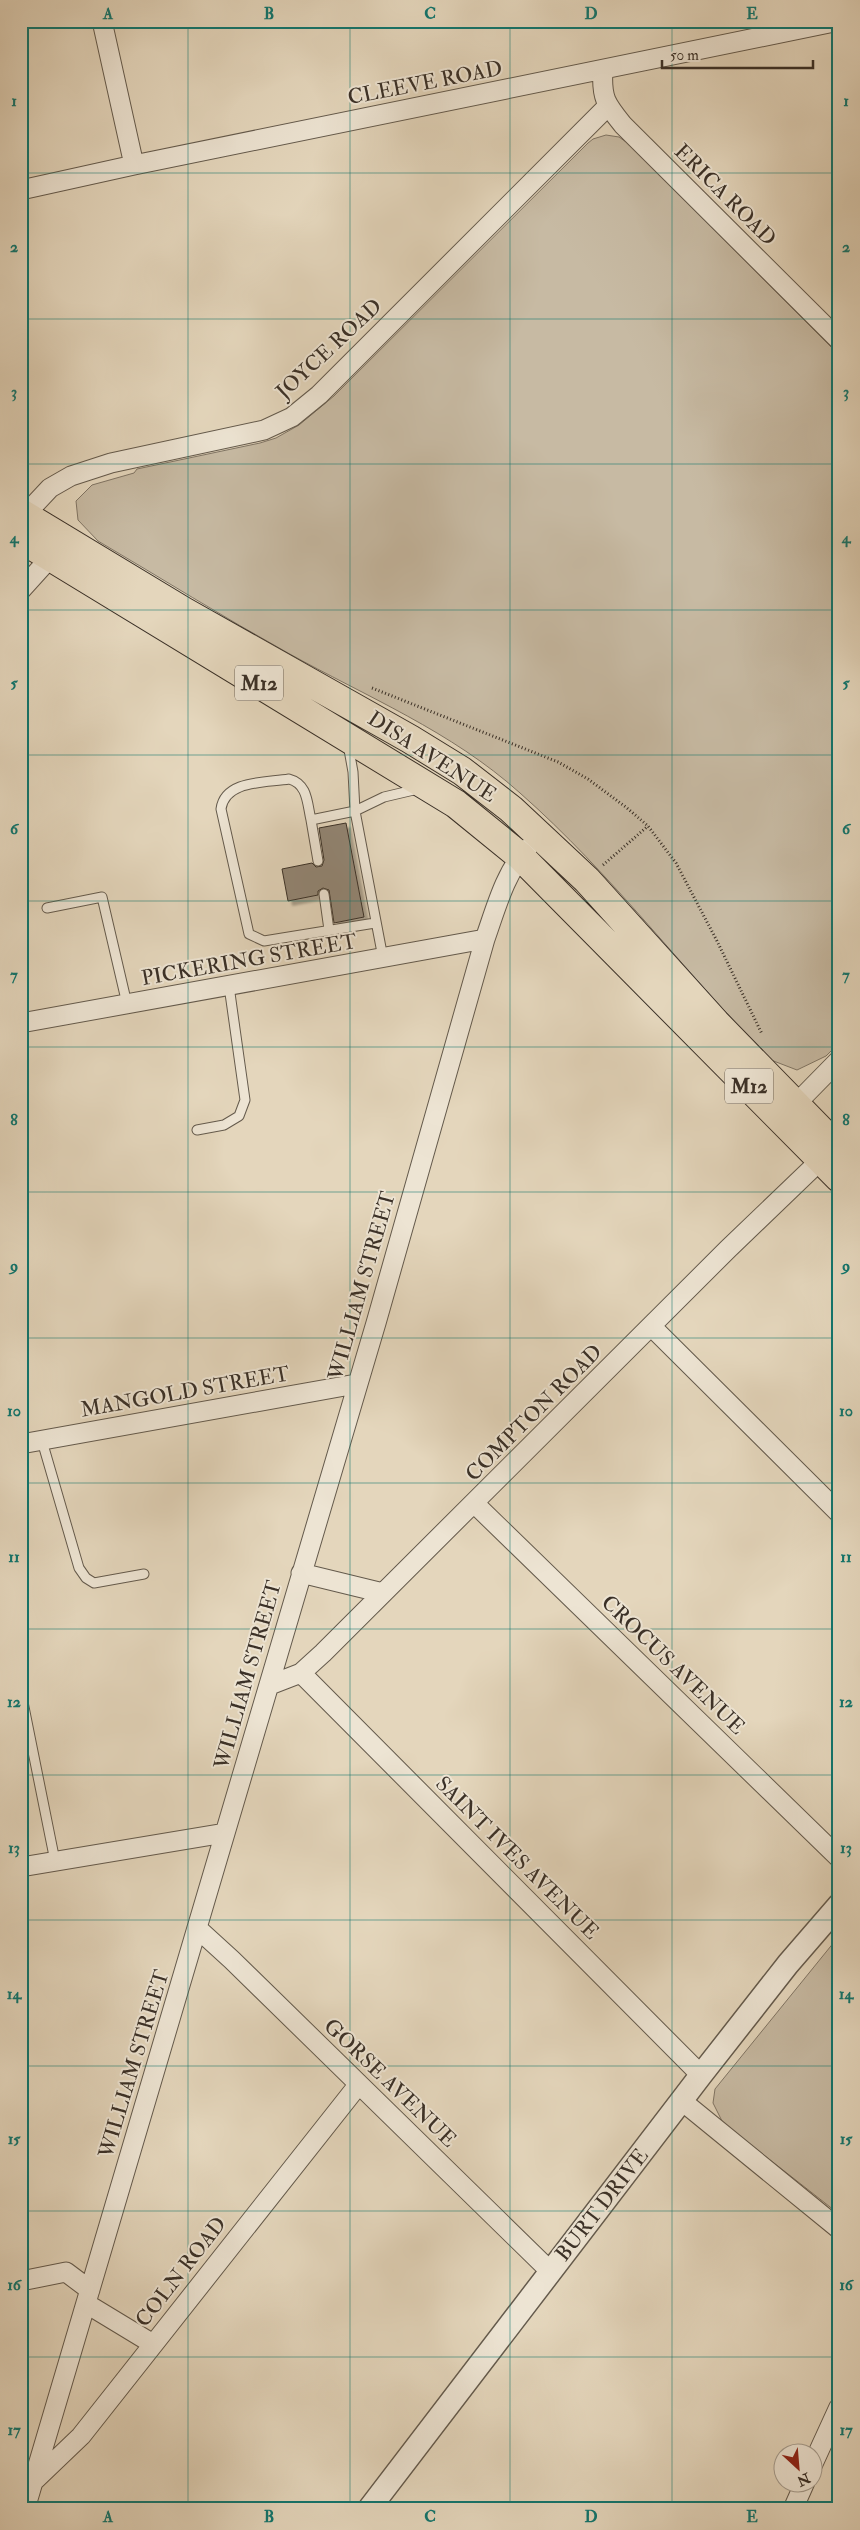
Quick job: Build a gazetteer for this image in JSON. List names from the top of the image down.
{
  "streets": {
    "main road": ["M12", "DISA AVENUE"],
    "street": [
      "CLEEVE ROAD",
      "ERICA ROAD",
      "JOYCE ROAD",
      "PICKERING STREET",
      "WILLIAM STREET",
      "MANGOLD STREET",
      "COMPTON ROAD",
      "CROCUS AVENUE",
      "SAINT IVES AVENUE",
      "GORSE AVENUE",
      "BURT DRIVE",
      "COLN ROAD"
    ]
  },
  "crossings": [
    ["CLEEVE ROAD", "ERICA ROAD"],
    ["ERICA ROAD", "JOYCE ROAD"],
    ["JOYCE ROAD", "DISA AVENUE"],
    ["DISA AVENUE", "WILLIAM STREET"],
    ["DISA AVENUE", "COMPTON ROAD"],
    ["PICKERING STREET", "WILLIAM STREET"],
    ["WILLIAM STREET", "MANGOLD STREET"],
    ["WILLIAM STREET", "COMPTON ROAD"],
    ["WILLIAM STREET", "GORSE AVENUE"],
    ["WILLIAM STREET", "COLN ROAD"],
    ["COMPTON ROAD", "CROCUS AVENUE"],
    ["COMPTON ROAD", "SAINT IVES AVENUE"],
    ["SAINT IVES AVENUE", "BURT DRIVE"],
    ["GORSE AVENUE", "BURT DRIVE"],
    ["GORSE AVENUE", "COLN ROAD"]
  ],
  "scale_bar": "50 m",
  "north": "bottom right",
  "grid": {
    "columns": [
      "A",
      "B",
      "C",
      "D",
      "E"
    ],
    "rows": [
      "1",
      "2",
      "3",
      "4",
      "5",
      "6",
      "7",
      "8",
      "9",
      "10",
      "11",
      "12",
      "13",
      "14",
      "15",
      "16",
      "17"
    ]
  }
}
